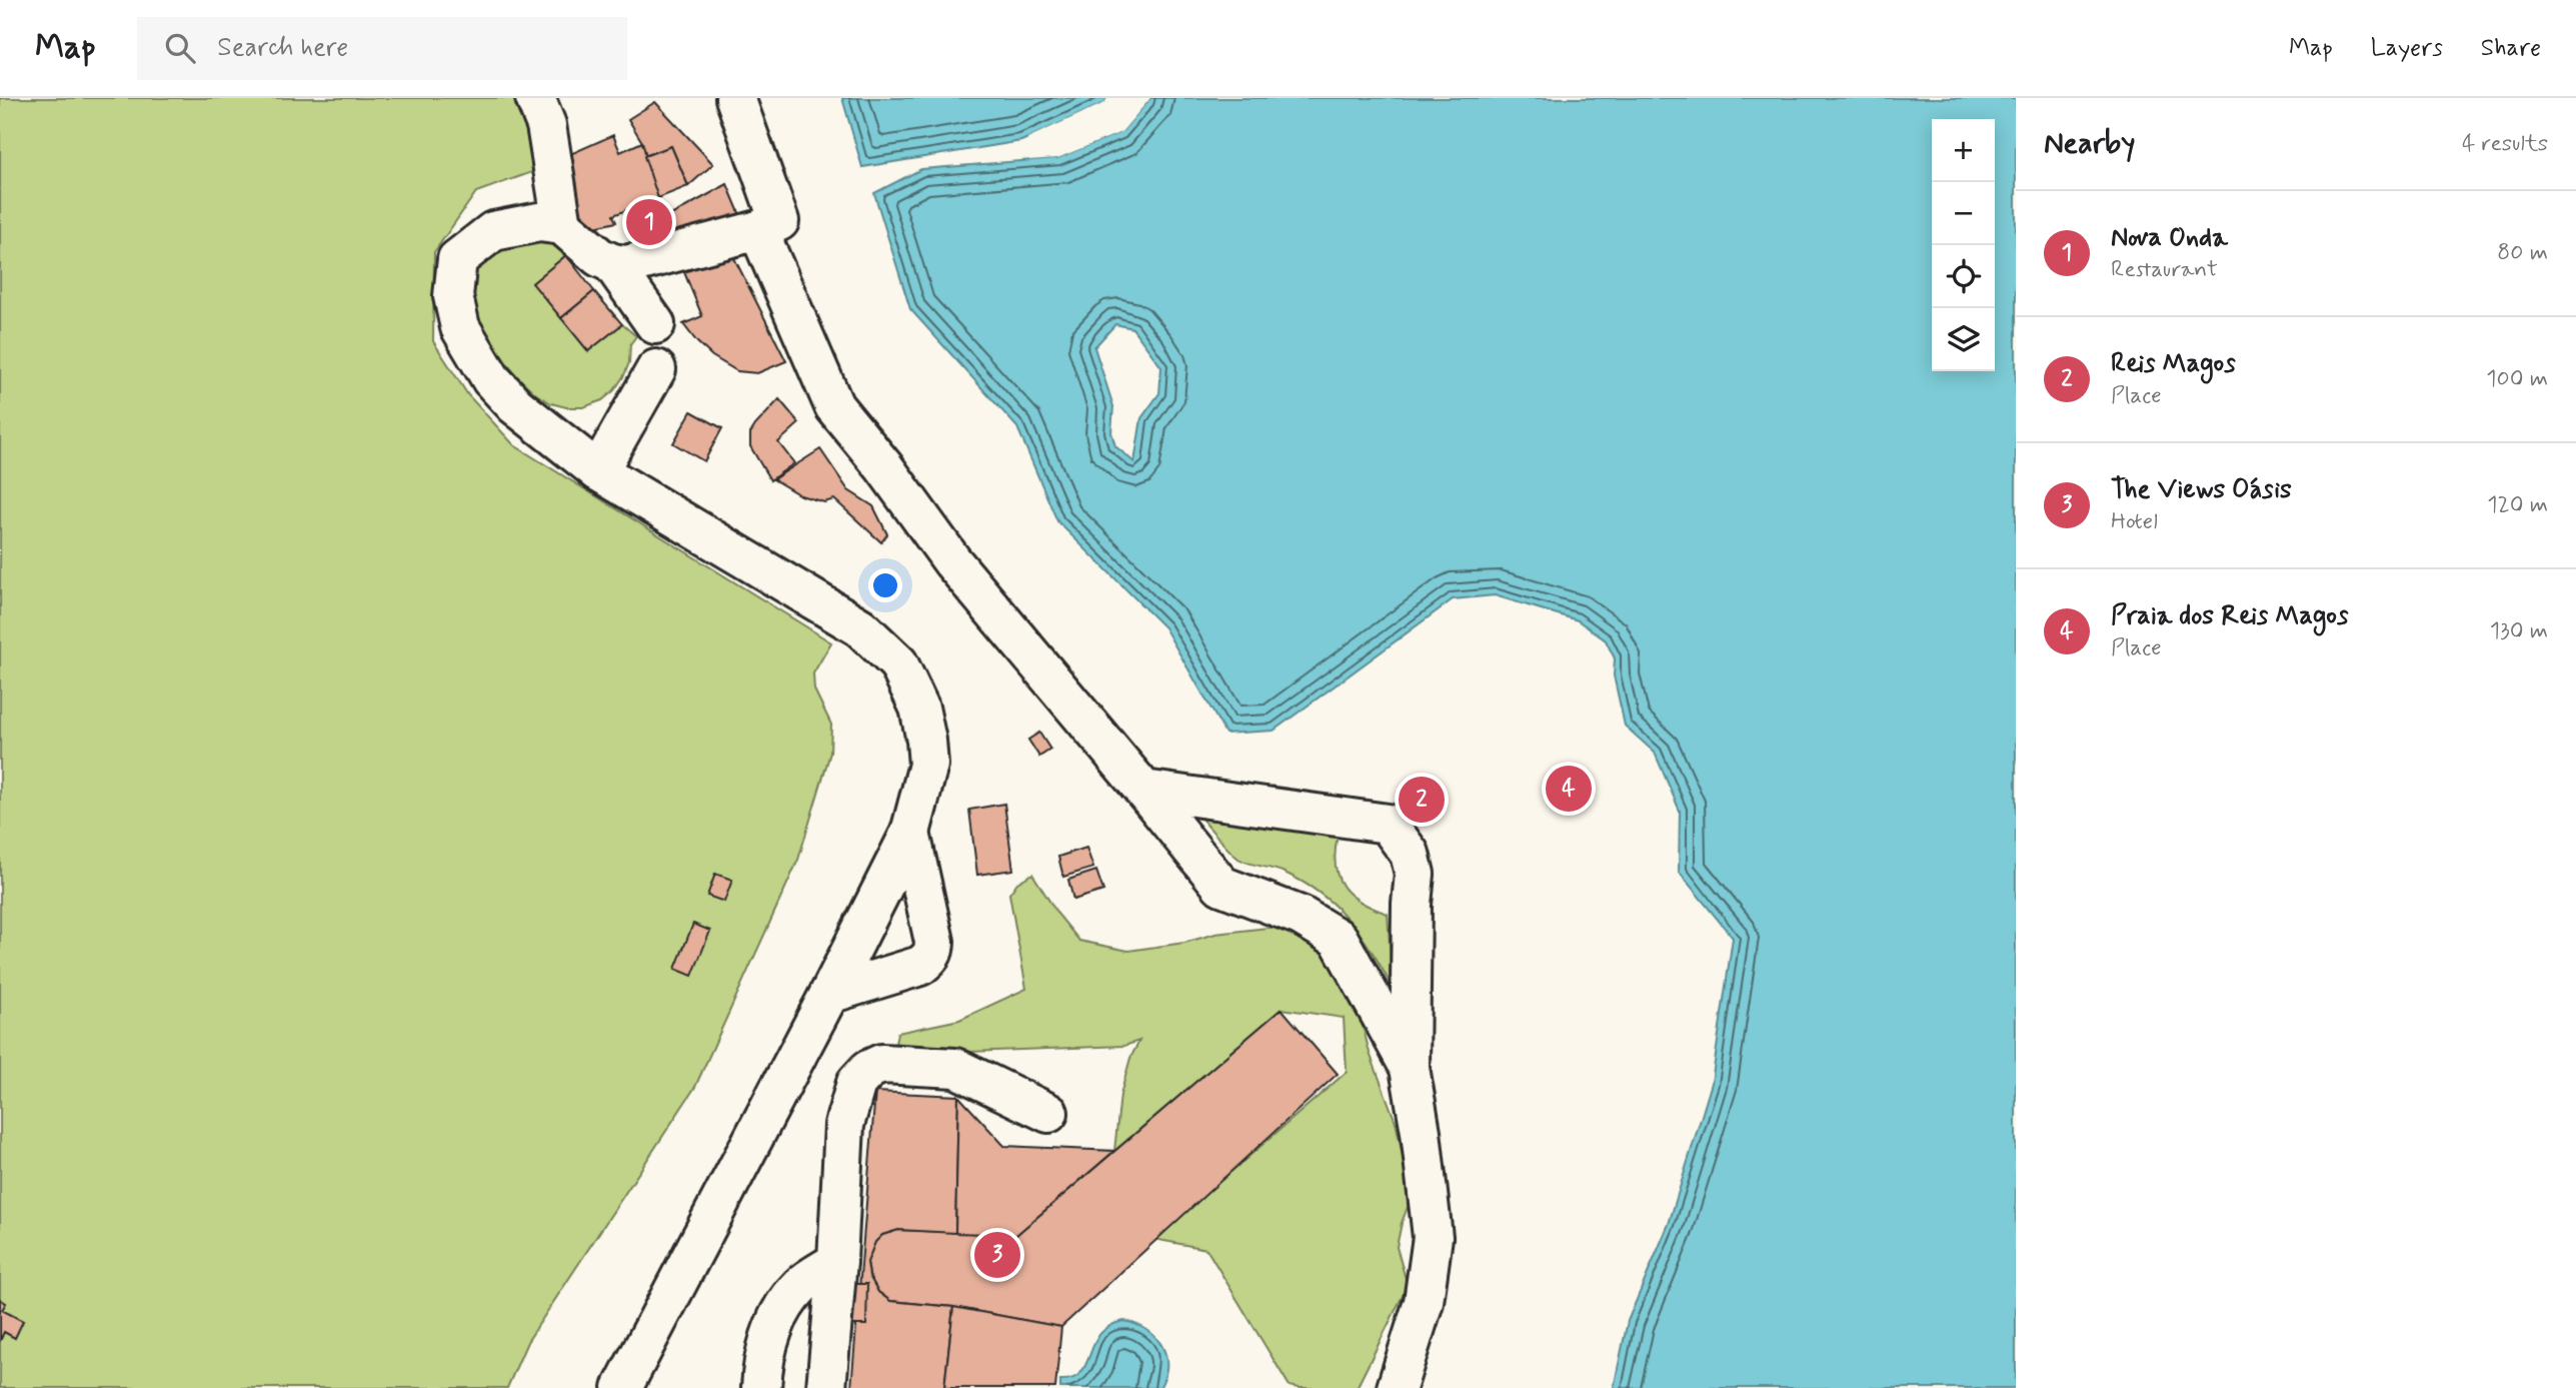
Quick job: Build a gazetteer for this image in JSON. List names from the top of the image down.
{
  "page": {
    "header": "Map",
    "search": "Search here",
    "nav": ["Map", "Layers", "Share"],
    "heading": ["Nearby", "4 results"],
    "map_buttons": ["+", "−"],
    "list": [
      {
        "mark": "1",
        "name": "Nova Onda",
        "note": "Restaurant",
        "value": "80 m"
      },
      {
        "mark": "2",
        "name": "Reis Magos",
        "note": "Place",
        "value": "100 m"
      },
      {
        "mark": "3",
        "name": "The Views Oásis",
        "note": "Hotel",
        "value": "120 m"
      },
      {
        "mark": "4",
        "name": "Praia dos Reis Magos",
        "note": "Place",
        "value": "130 m"
      }
    ],
    "pins": [
      "1",
      "4",
      "2",
      "3"
    ]
  }
}
